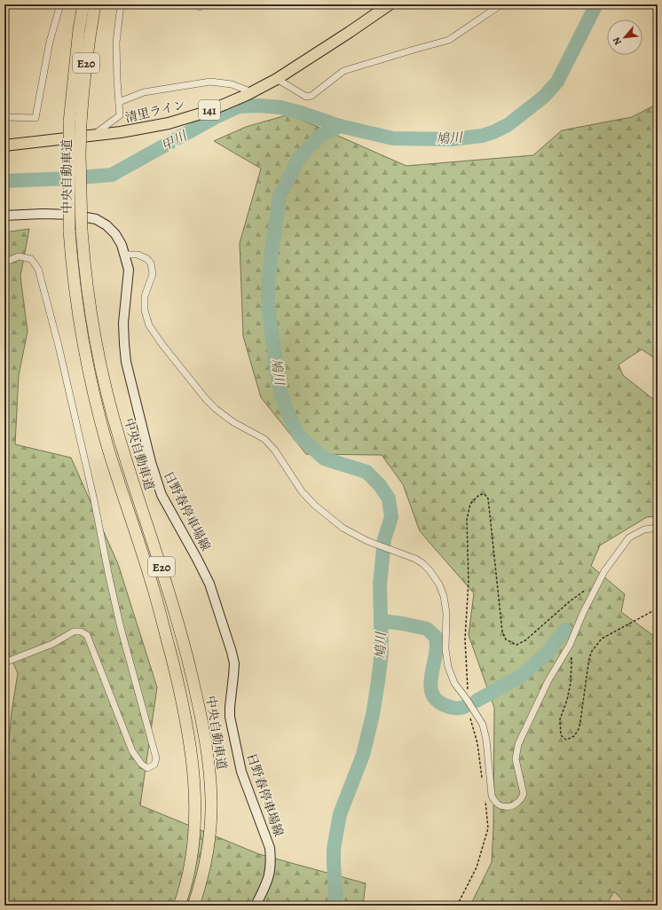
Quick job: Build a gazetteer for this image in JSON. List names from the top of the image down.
{
  "streets": {
    "highway": [
      "E20",
      "141",
      "清里ライン",
      "中央自動車道"
    ],
    "main road": ["日野春停車場線"]
  },
  "water": ["鳩川", "甲川"],
  "north": "bottom left"
}
